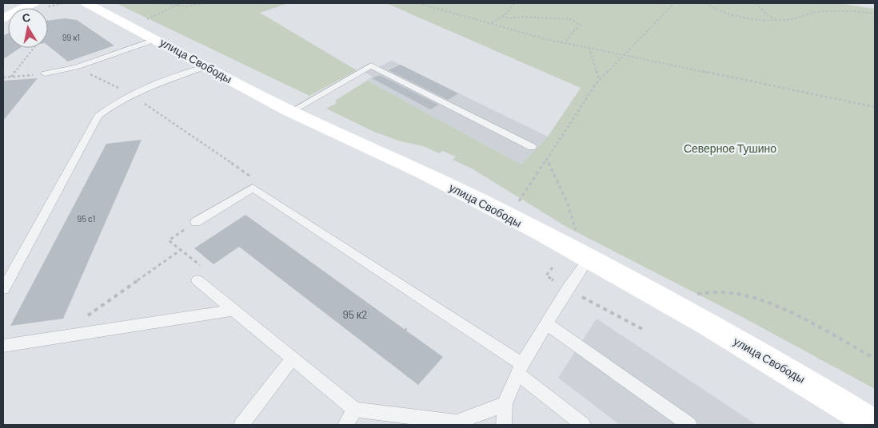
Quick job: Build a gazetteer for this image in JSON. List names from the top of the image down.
{
  "streets": {
    "main road": ["улица Свободы"]
  },
  "parks": ["Северное Тушино"],
  "house_numbers": ["99 к1", "95 с1", "95 к2"],
  "north": "top"
}
